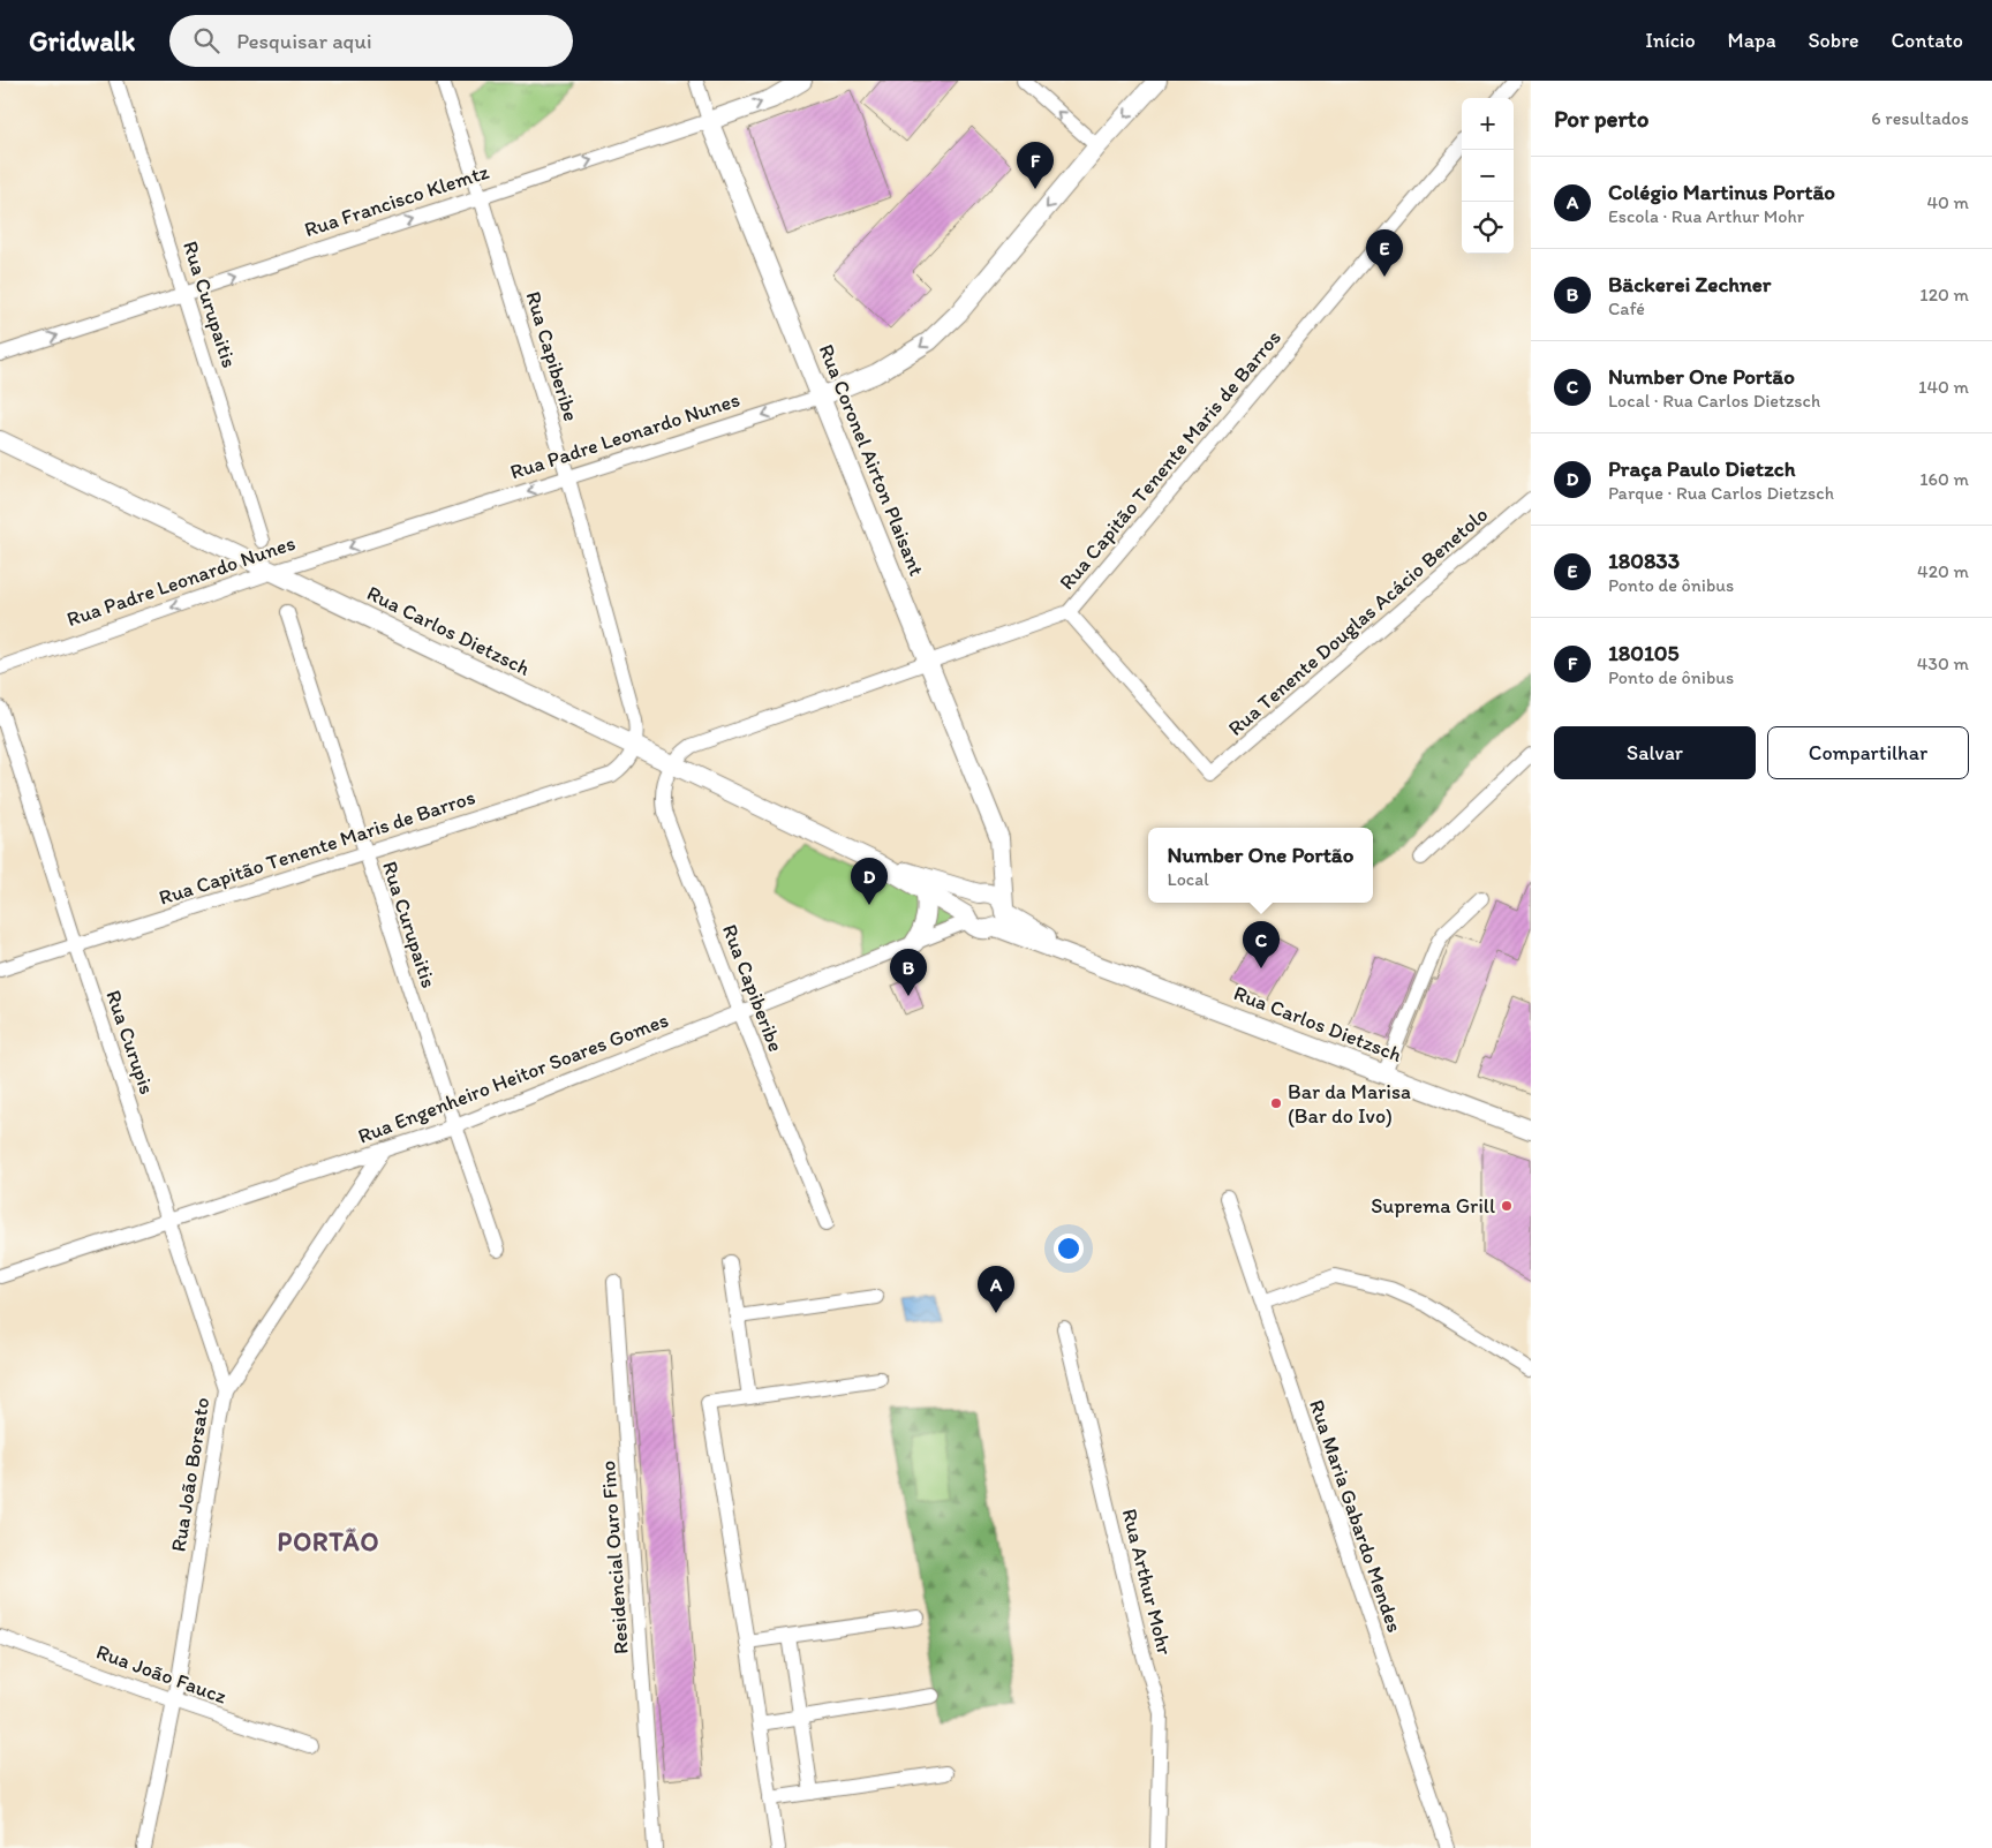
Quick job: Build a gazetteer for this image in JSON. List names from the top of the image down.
{
  "streets": {
    "street": [
      "Rua Francisco Klemtz",
      "Rua Curupaitis",
      "Rua Capiberibe",
      "Rua Padre Leonardo Nunes",
      "Rua Coronel Airton Plaisant",
      "Rua Capitão Tenente Maris de Barros",
      "Rua Tenente Douglas Acácio Benetolo",
      "Rua Carlos Dietzsch",
      "Rua Curupis",
      "Rua Engenheiro Heitor Soares Gomes",
      "Rua João Borsato",
      "Rua Maria Gabardo Mendes",
      "Residencial Ouro Fino",
      "Rua Arthur Mohr",
      "Rua João Faucz"
    ]
  },
  "crossings": [
    ["Rua Francisco Klemtz", "Rua Curupaitis"],
    ["Rua Francisco Klemtz", "Rua Capiberibe"],
    ["Rua Francisco Klemtz", "Rua Coronel Airton Plaisant"],
    ["Rua Curupaitis", "Rua Capitão Tenente Maris de Barros"],
    ["Rua Curupaitis", "Rua Engenheiro Heitor Soares Gomes"],
    ["Rua Capiberibe", "Rua Padre Leonardo Nunes"],
    ["Rua Capiberibe", "Rua Capitão Tenente Maris de Barros"],
    ["Rua Capiberibe", "Rua Carlos Dietzsch"],
    ["Rua Capiberibe", "Rua Engenheiro Heitor Soares Gomes"],
    ["Rua Padre Leonardo Nunes", "Rua Coronel Airton Plaisant"],
    ["Rua Padre Leonardo Nunes", "Rua Carlos Dietzsch"],
    ["Rua Coronel Airton Plaisant", "Rua Capitão Tenente Maris de Barros"],
    ["Rua Coronel Airton Plaisant", "Rua Carlos Dietzsch"],
    ["Rua Coronel Airton Plaisant", "Rua Engenheiro Heitor Soares Gomes"],
    ["Rua Capitão Tenente Maris de Barros", "Rua Tenente Douglas Acácio Benetolo"],
    ["Rua Capitão Tenente Maris de Barros", "Rua Carlos Dietzsch"],
    ["Rua Capitão Tenente Maris de Barros", "Rua Curupis"],
    ["Rua Carlos Dietzsch", "Rua Engenheiro Heitor Soares Gomes"],
    ["Rua Curupis", "Rua Engenheiro Heitor Soares Gomes"],
    ["Rua Curupis", "Rua João Borsato"],
    ["Rua Engenheiro Heitor Soares Gomes", "Rua João Borsato"],
    ["Rua João Borsato", "Rua João Faucz"]
  ],
  "one_way": ["Rua Francisco Klemtz", "Rua Padre Leonardo Nunes"],
  "districts": ["PORTÃO"],
  "places": ["Bar da Marisa (Bar do Ivo)", "Suprema Grill"],
  "page": {
    "header": "Gridwalk",
    "search": "Pesquisar aqui",
    "nav": [
      "Início",
      "Mapa",
      "Sobre",
      "Contato"
    ],
    "heading": ["Por perto", "6 resultados"],
    "map_buttons": ["+", "−"],
    "pins": [
      "F",
      "E",
      "D",
      "C",
      "B",
      "A"
    ],
    "list": [
      {
        "mark": "A",
        "name": "Colégio Martinus Portão",
        "note": "Escola · Rua Arthur Mohr",
        "value": "40 m"
      },
      {
        "mark": "B",
        "name": "Bäckerei Zechner",
        "note": "Café",
        "value": "120 m"
      },
      {
        "mark": "C",
        "name": "Number One Portão",
        "note": "Local · Rua Carlos Dietzsch",
        "value": "140 m"
      },
      {
        "mark": "D",
        "name": "Praça Paulo Dietzch",
        "note": "Parque · Rua Carlos Dietzsch",
        "value": "160 m"
      },
      {
        "mark": "E",
        "name": "180833",
        "note": "Ponto de ônibus",
        "value": "420 m"
      },
      {
        "mark": "F",
        "name": "180105",
        "note": "Ponto de ônibus",
        "value": "430 m"
      }
    ],
    "buttons": ["Salvar", "Compartilhar"],
    "popup": ["Number One Portão", "Local"]
  }
}
